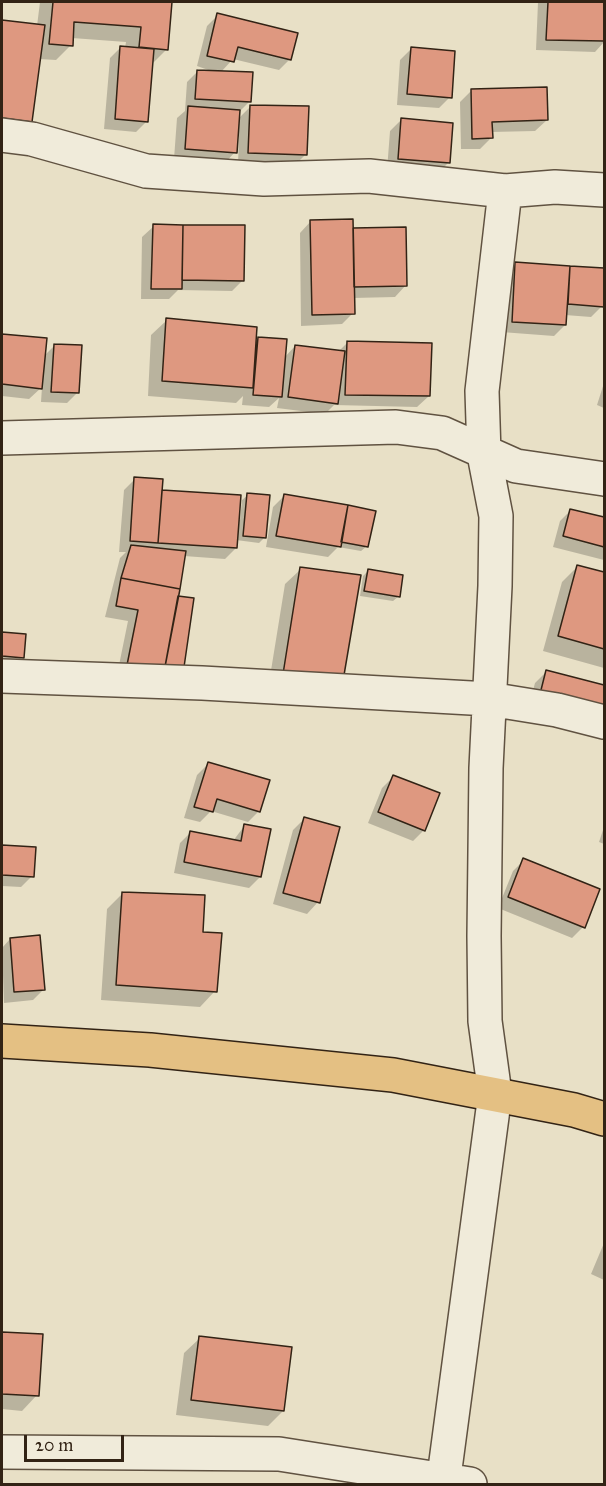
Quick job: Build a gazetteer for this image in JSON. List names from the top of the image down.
{
  "scale_bar": "20 m"
}
